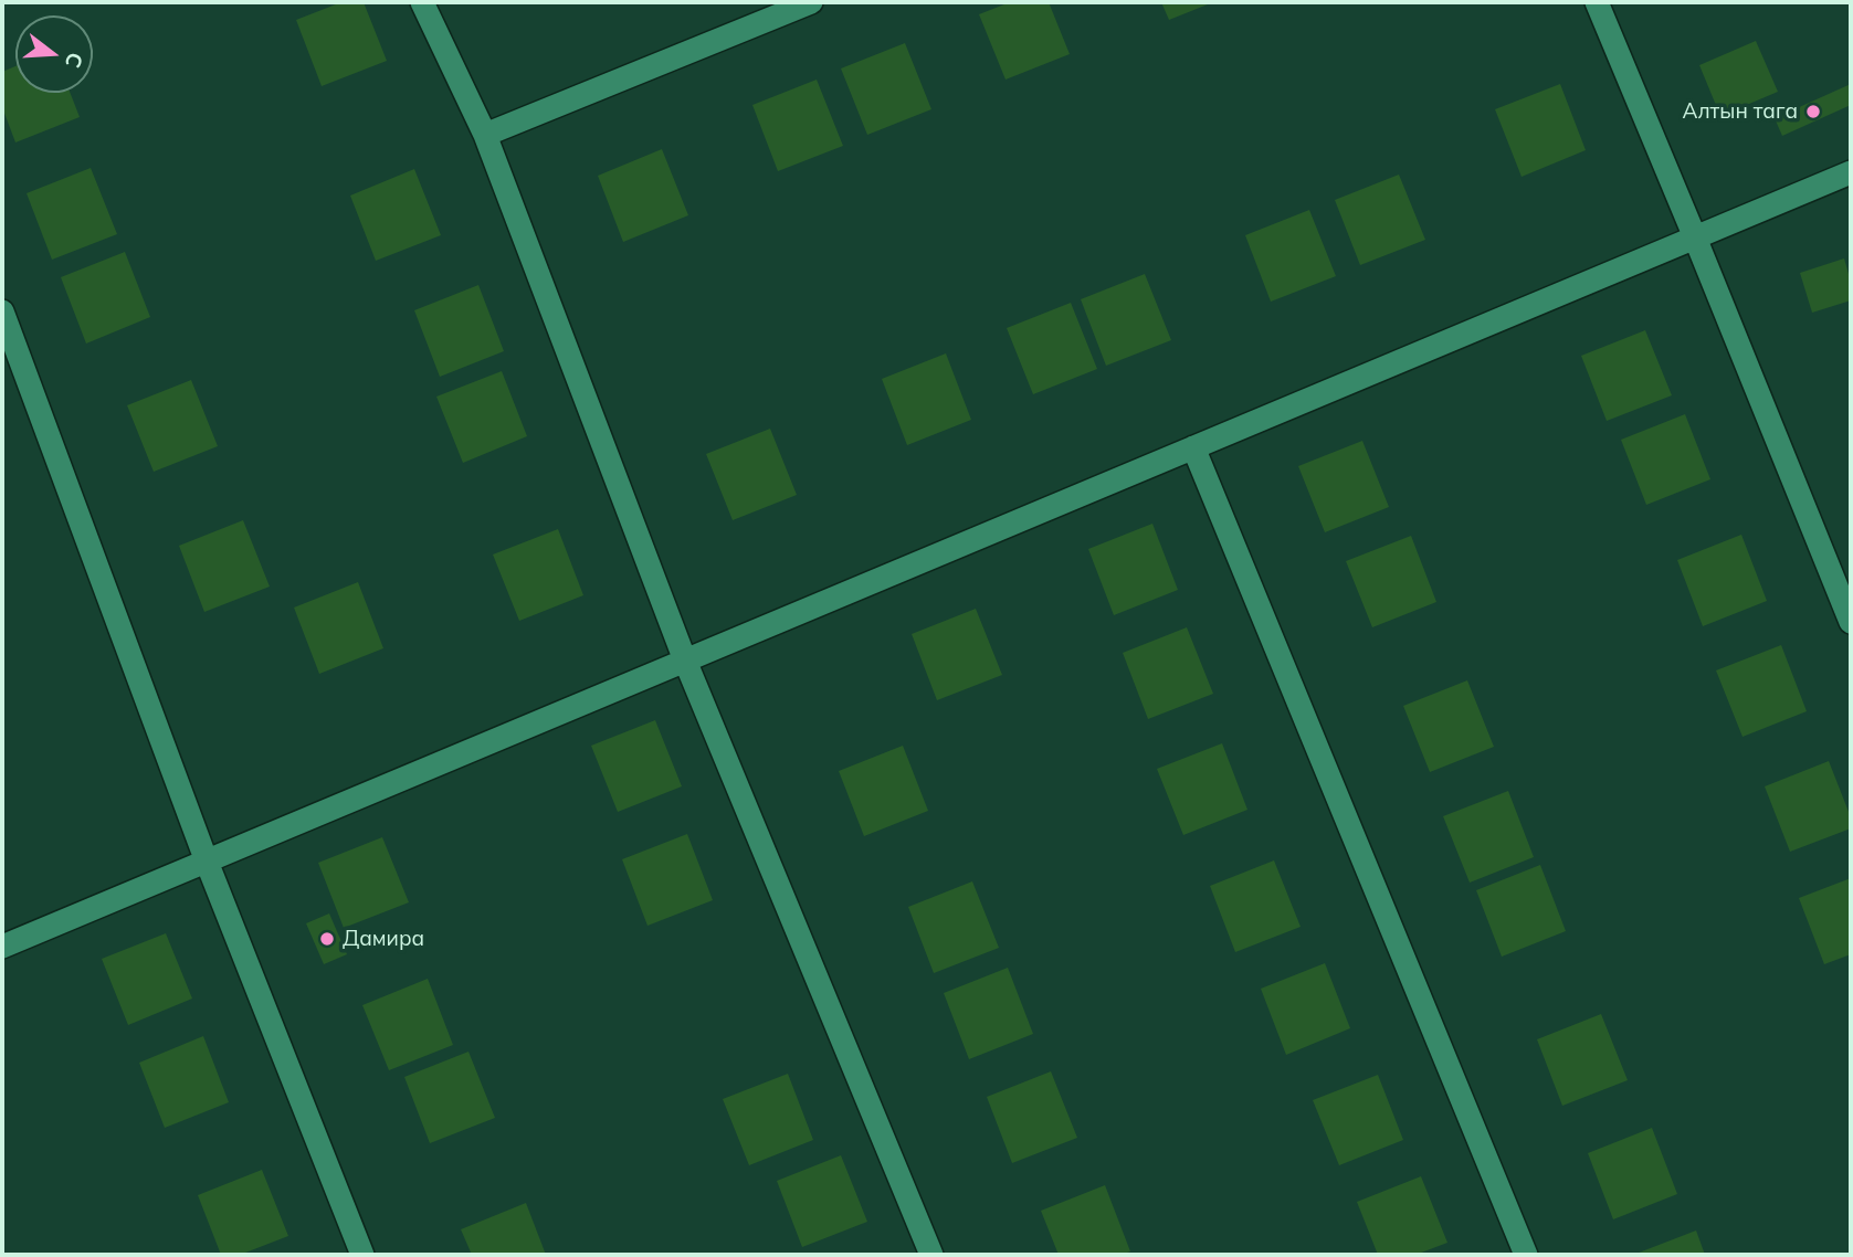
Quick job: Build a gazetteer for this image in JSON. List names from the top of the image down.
{
  "places": ["Алтын тага", "Дамира"],
  "north": "right"
}
